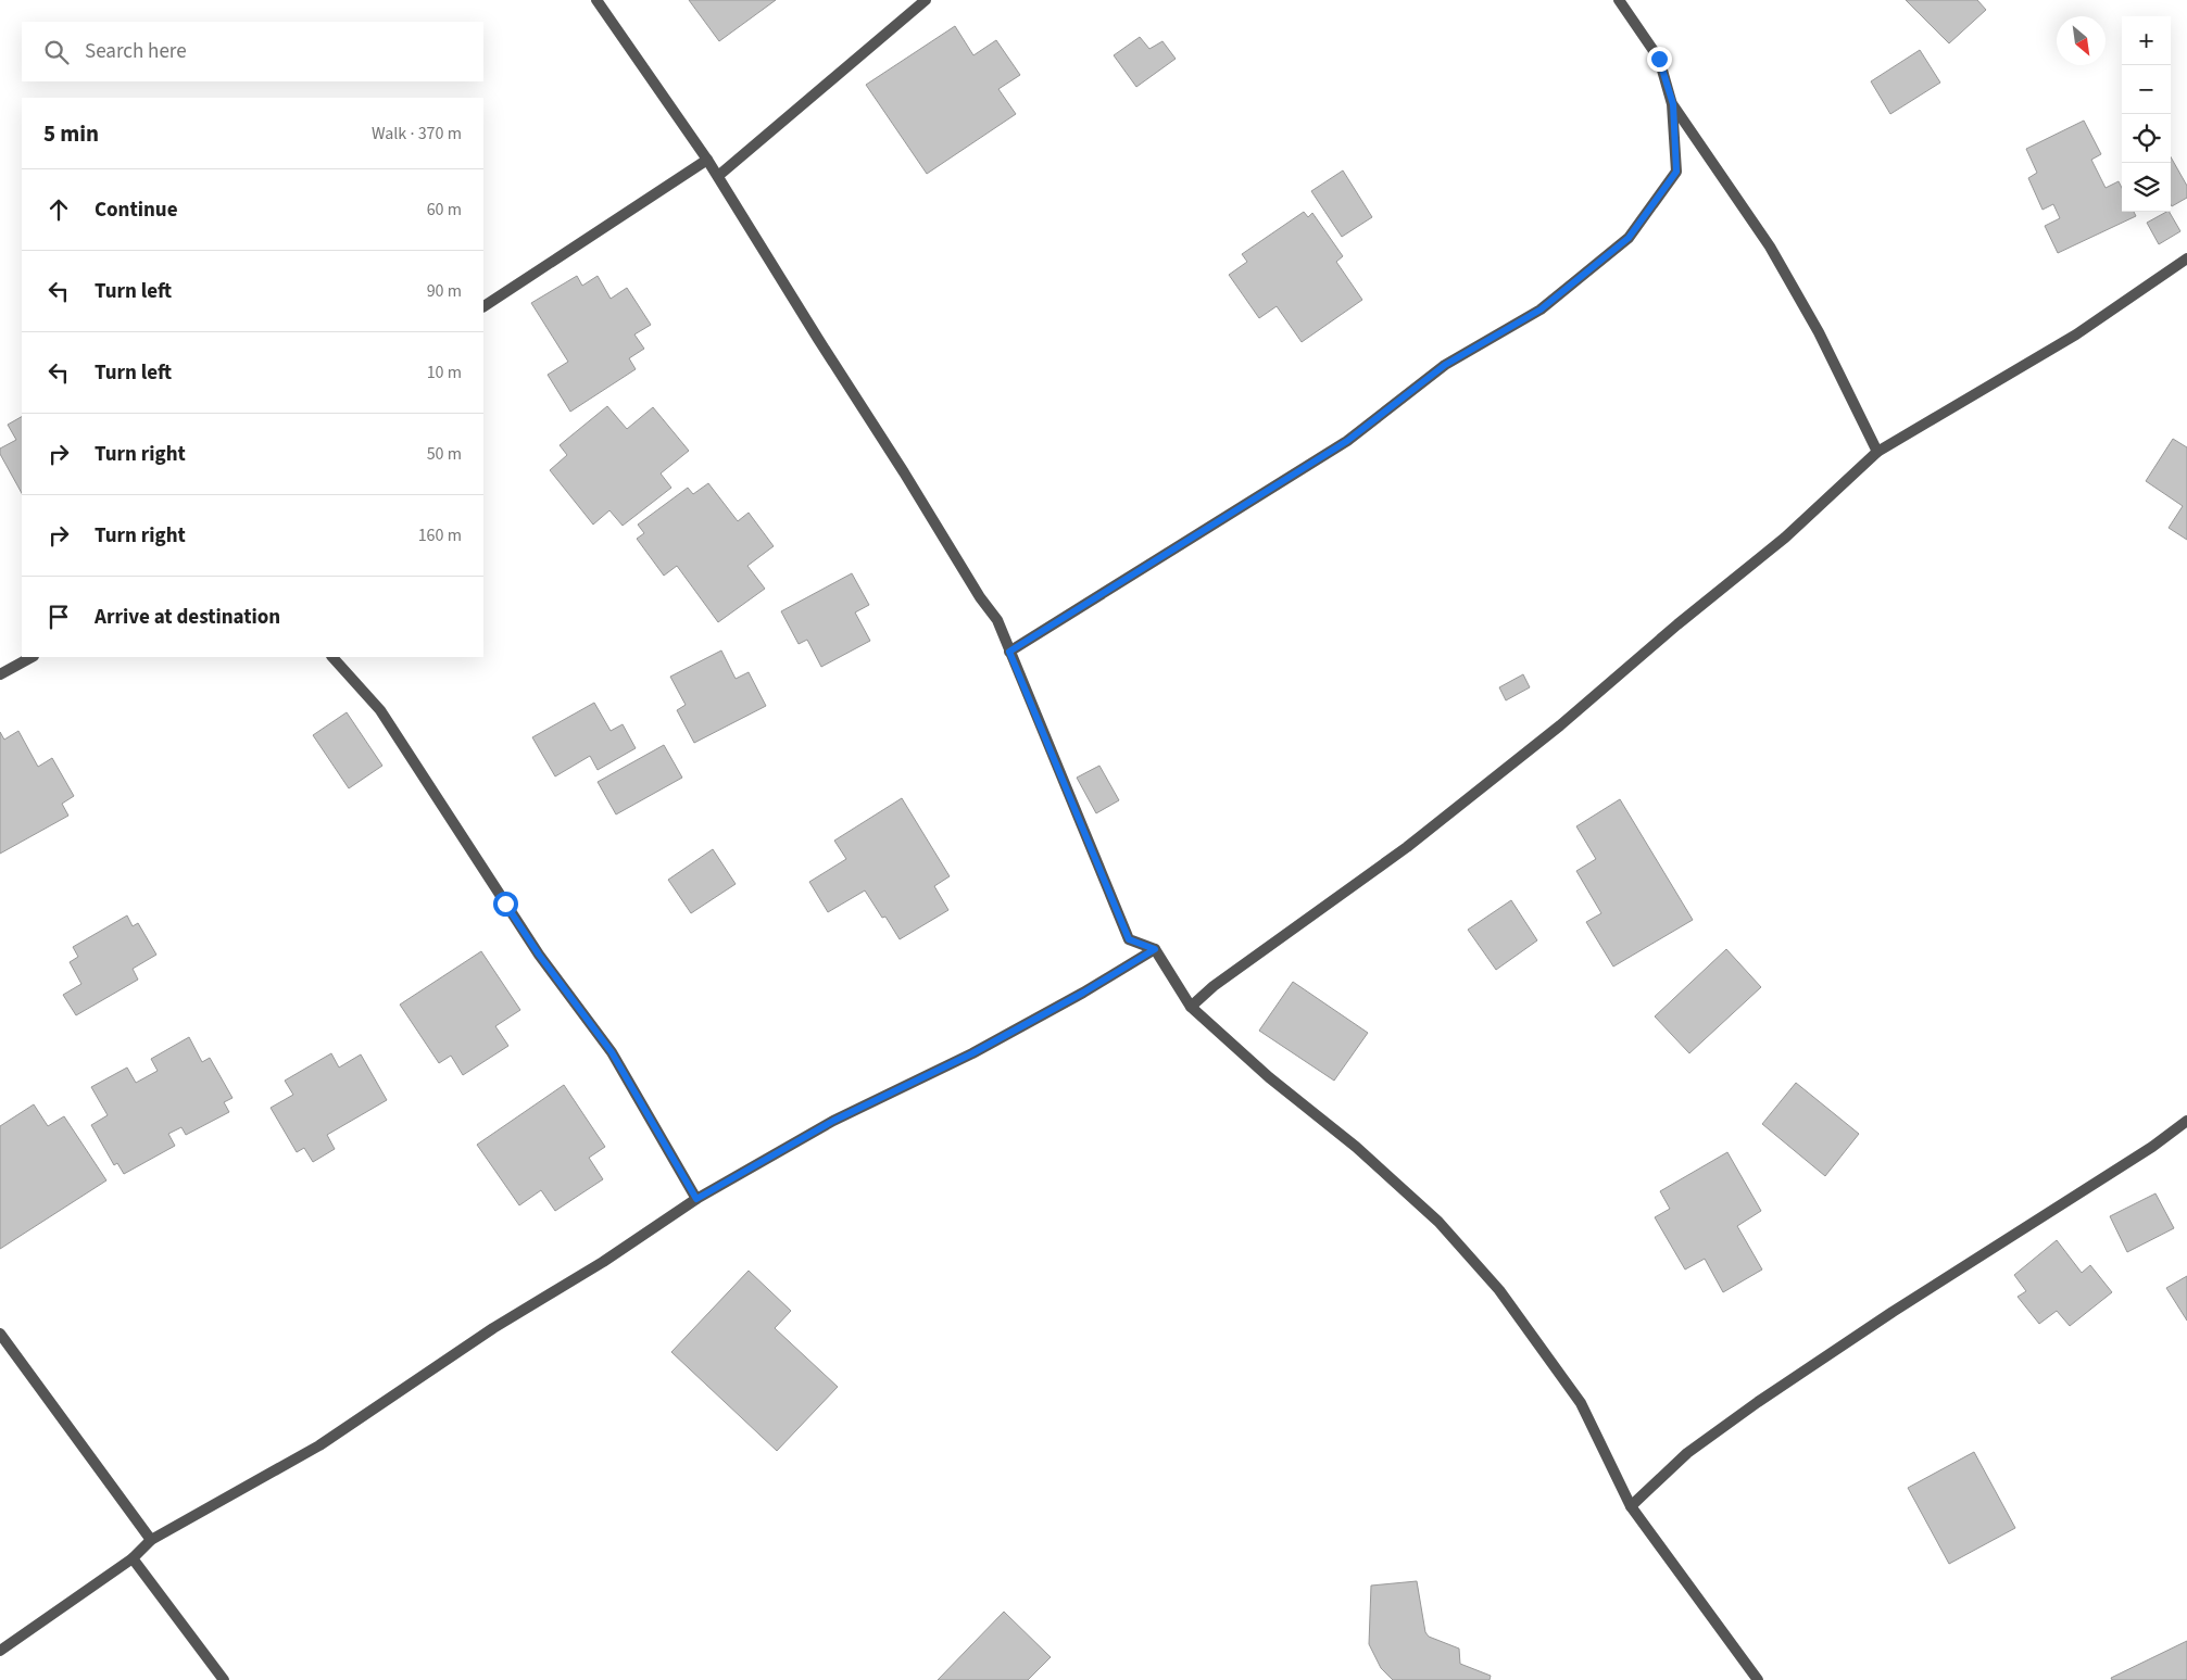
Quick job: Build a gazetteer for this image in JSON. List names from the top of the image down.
{
  "north": "bottom right",
  "page": {
    "map_buttons": ["+", "−"],
    "search": "Search here",
    "heading": ["5 min", "Walk · 370 m"],
    "list": [
      ["Continue", "60 m"],
      ["Turn left", "90 m"],
      ["Turn left", "10 m"],
      ["Turn right", "50 m"],
      ["Turn right", "160 m"],
      "Arrive at destination"
    ]
  }
}
